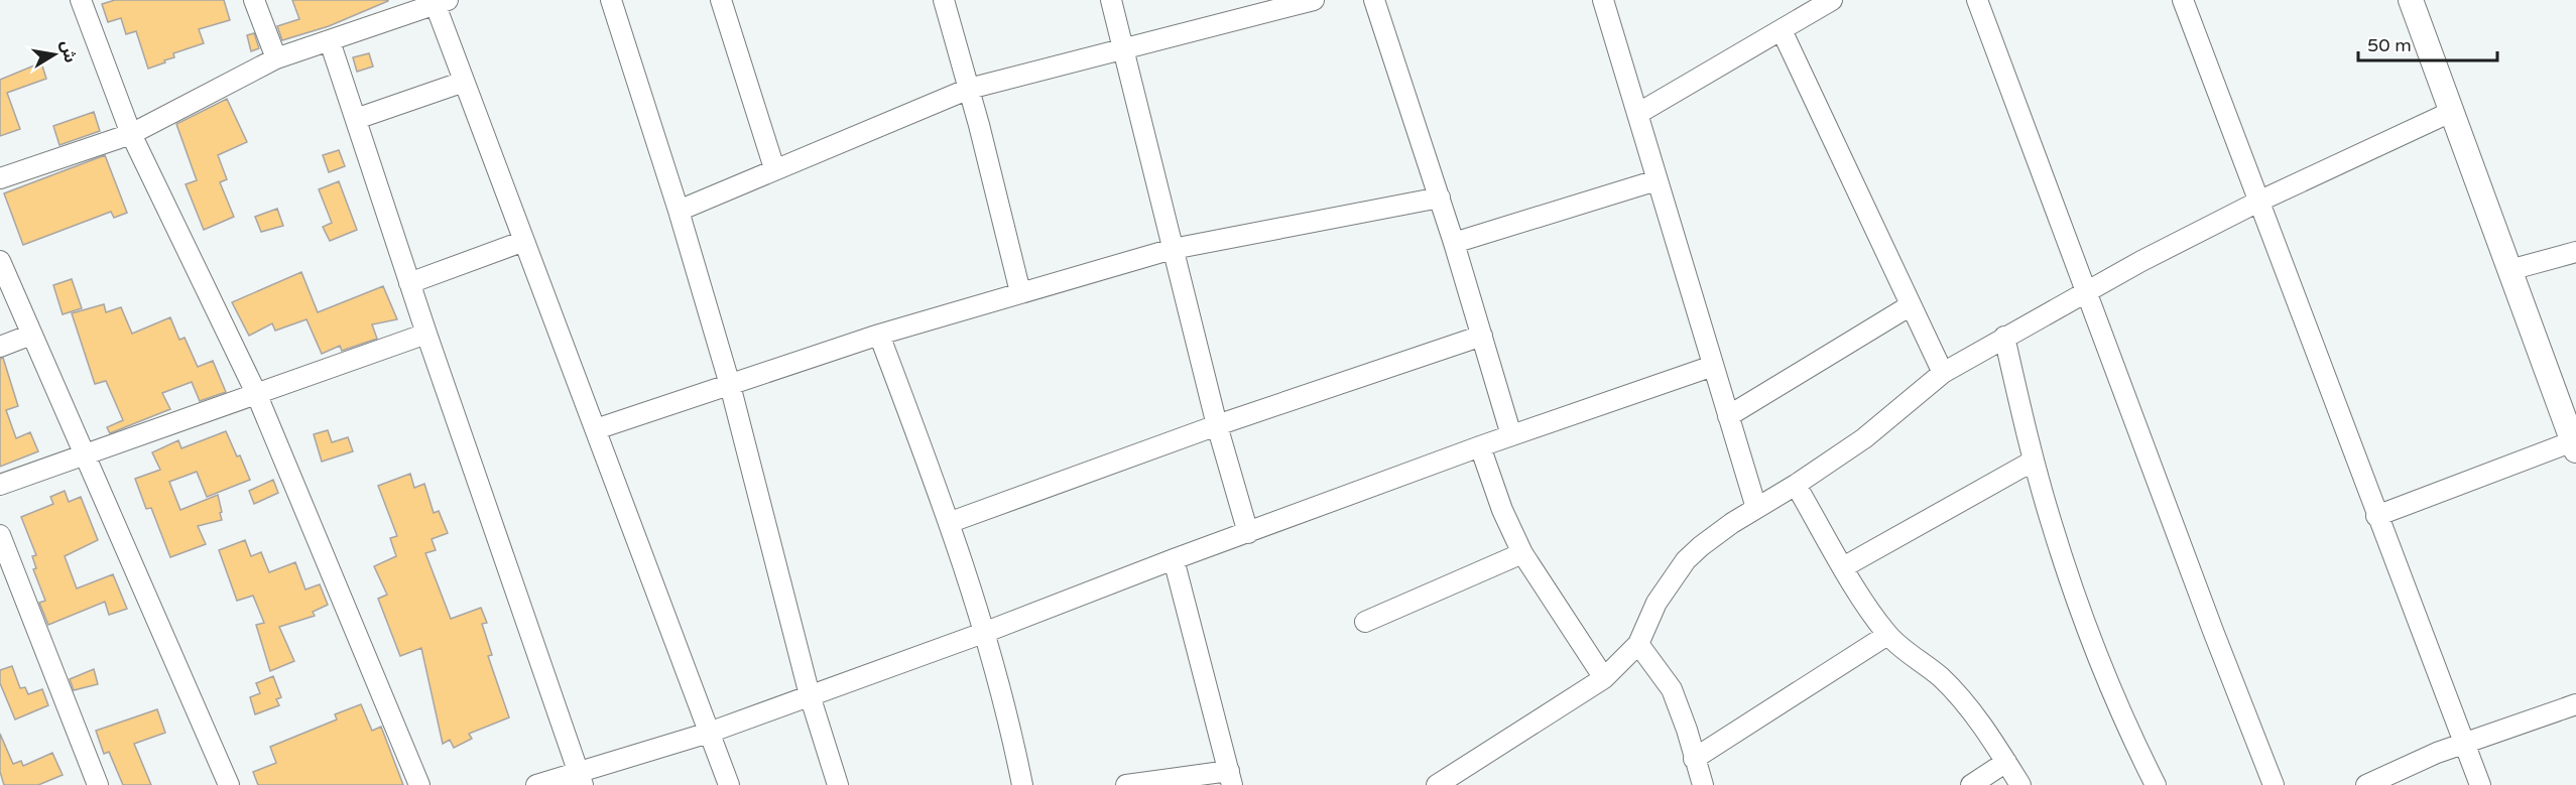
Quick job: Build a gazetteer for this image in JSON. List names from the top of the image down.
{
  "scale_bar": "50 m",
  "north": "right"
}
